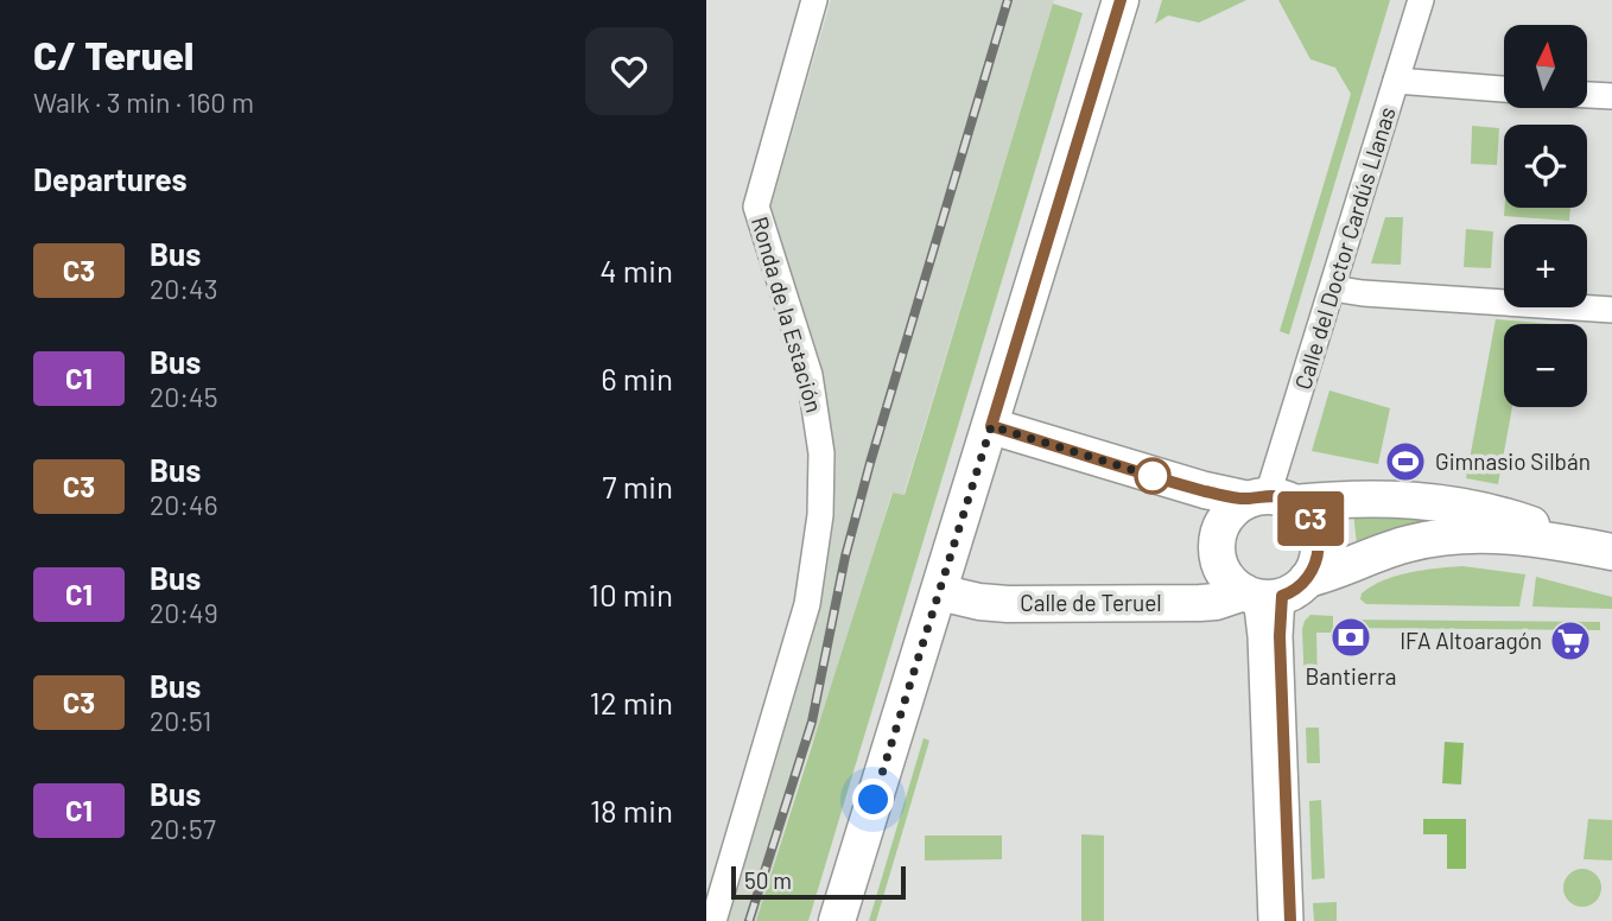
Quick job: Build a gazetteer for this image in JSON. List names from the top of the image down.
{
  "streets": {
    "main road": ["Calle de Teruel"],
    "street": ["Calle del Doctor Cardús Llanas", "Ronda de la Estación"]
  },
  "crossings": [
    ["Calle del Doctor Cardús Llanas", "Calle de Teruel"]
  ],
  "places": {
    "sports": ["Gimnasio Silbán"],
    "bank": ["Bantierra"],
    "supermarket": ["IFA Altoaragón"]
  },
  "lines": ["bus line C3"],
  "scale_bar": "50 m",
  "north": "top",
  "page": {
    "heading": [
      ["C/ Teruel", "Walk · 3 min · 160 m"],
      "Departures"
    ],
    "on_map": "C3",
    "map_buttons": ["+", "−"],
    "list": [
      {
        "mark": "C3",
        "name": "Bus",
        "note": "20:43",
        "value": "4 min"
      },
      {
        "mark": "C1",
        "name": "Bus",
        "note": "20:45",
        "value": "6 min"
      },
      {
        "mark": "C3",
        "name": "Bus",
        "note": "20:46",
        "value": "7 min"
      },
      {
        "mark": "C1",
        "name": "Bus",
        "note": "20:49",
        "value": "10 min"
      },
      {
        "mark": "C3",
        "name": "Bus",
        "note": "20:51",
        "value": "12 min"
      },
      {
        "mark": "C1",
        "name": "Bus",
        "note": "20:57",
        "value": "18 min"
      }
    ],
    "scale": "50 m"
  }
}
